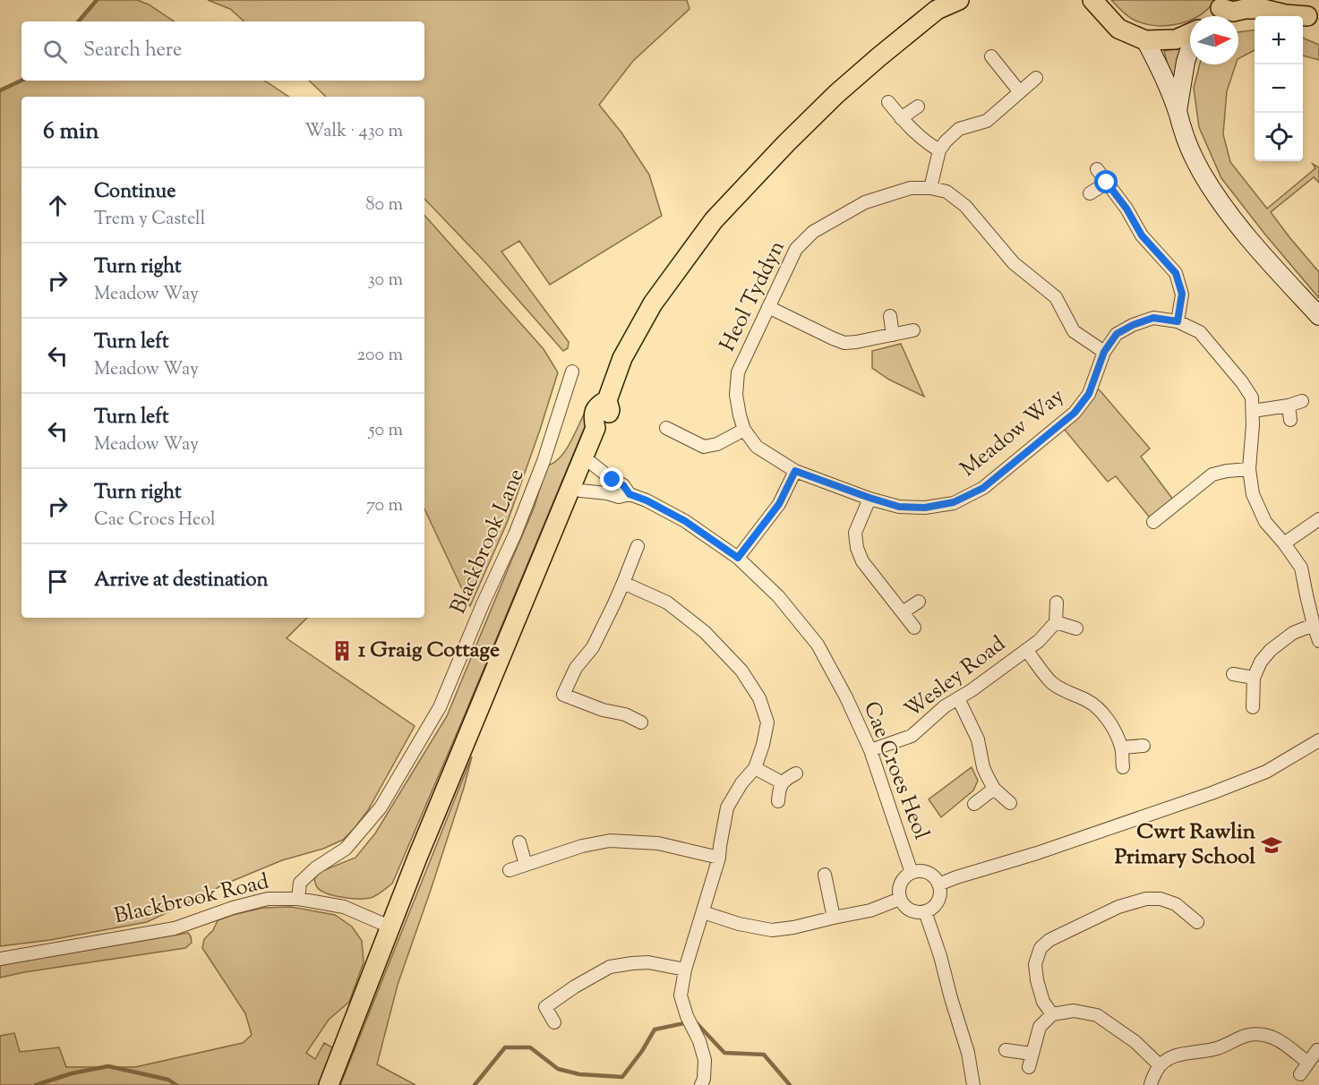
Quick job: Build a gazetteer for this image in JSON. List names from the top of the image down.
{
  "streets": {
    "street": [
      "Heol Tyddyn",
      "Meadow Way",
      "Blackbrook Lane",
      "Wesley Road",
      "Cae Croes Heol",
      "Blackbrook Road"
    ]
  },
  "crossings": [
    ["Heol Tyddyn", "Meadow Way"],
    ["Blackbrook Lane", "Blackbrook Road"],
    ["Wesley Road", "Cae Croes Heol"]
  ],
  "places": {
    "building": ["1 Graig Cottage"],
    "school or university": ["Cwrt Rawlin Primary School"]
  },
  "north": "right",
  "page": {
    "map_buttons": ["+", "−"],
    "search": "Search here",
    "heading": ["6 min", "Walk · 430 m"],
    "list": [
      ["Continue", "Trem y Castell", "80 m"],
      ["Turn right", "Meadow Way", "30 m"],
      ["Turn left", "Meadow Way", "200 m"],
      ["Turn left", "Meadow Way", "50 m"],
      ["Turn right", "Cae Croes Heol", "70 m"],
      "Arrive at destination"
    ]
  }
}
